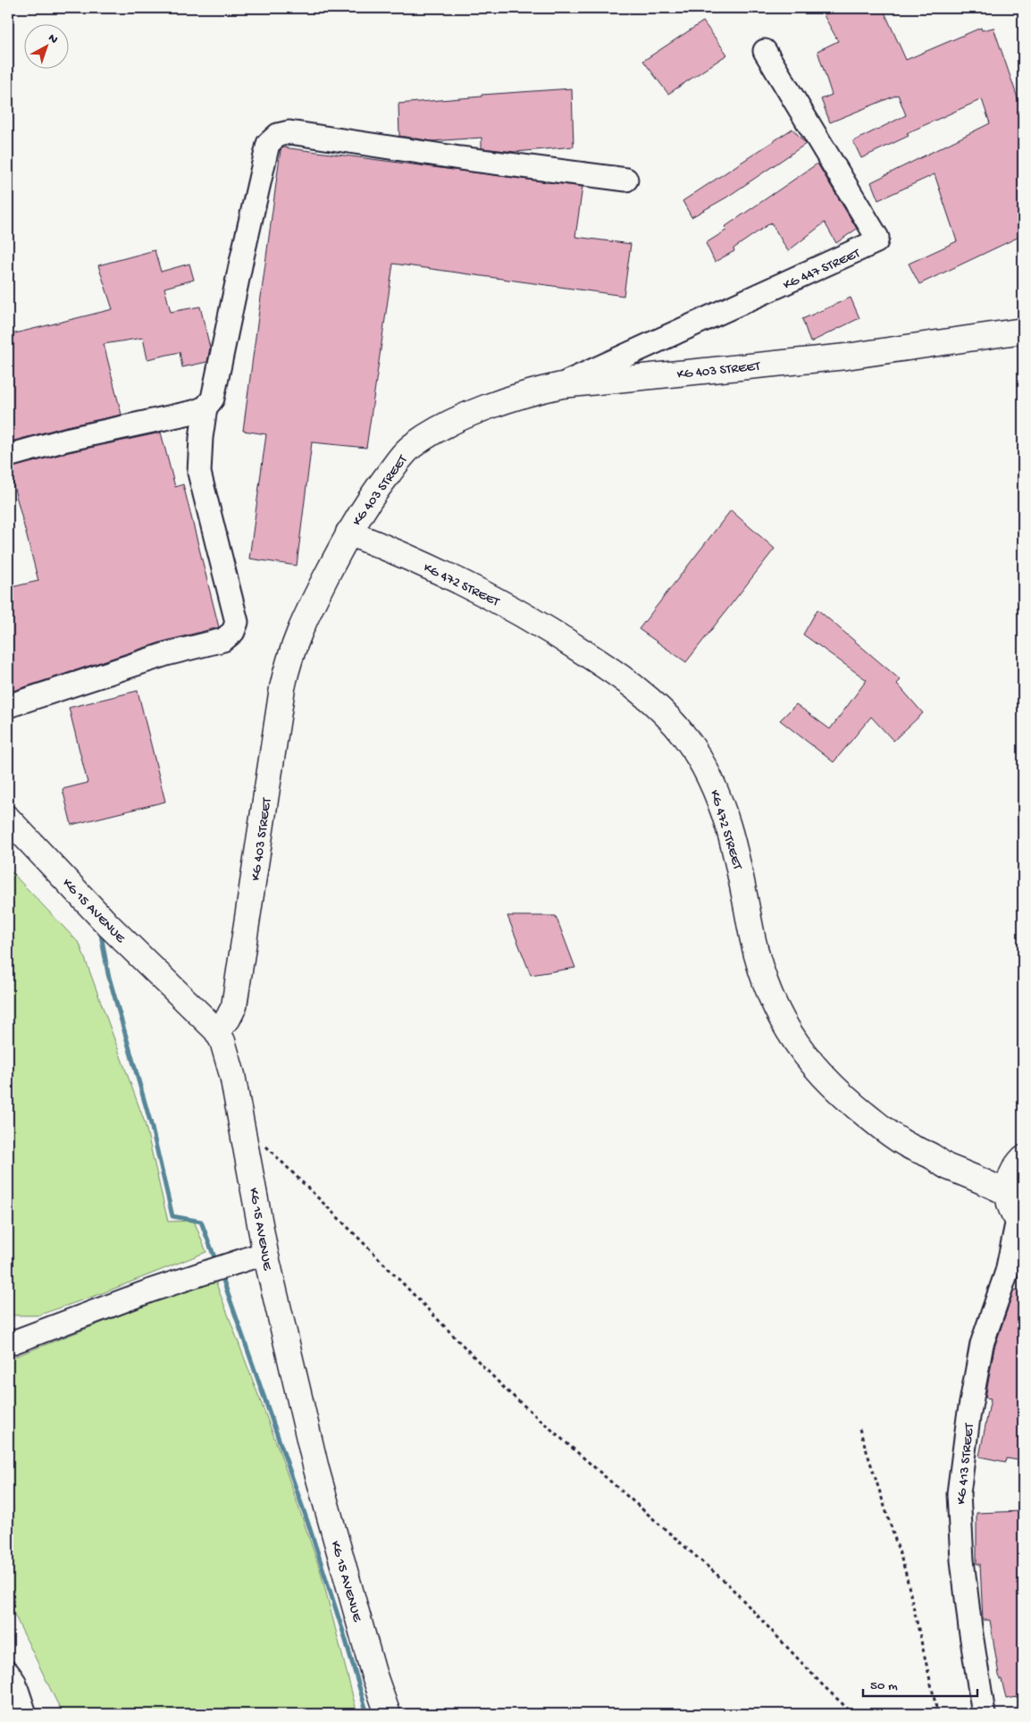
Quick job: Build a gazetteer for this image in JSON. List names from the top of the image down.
{
  "streets": {
    "main road": ["KG 403 STREET", "KG 472 STREET", "KG 15 AVENUE"],
    "street": ["KG 447 STREET", "KG 413 STREET"]
  },
  "crossings": [
    ["KG 447 STREET", "KG 403 STREET"],
    ["KG 403 STREET", "KG 472 STREET"],
    ["KG 403 STREET", "KG 15 AVENUE"]
  ],
  "scale_bar": "50 m",
  "north": "top right"
}
